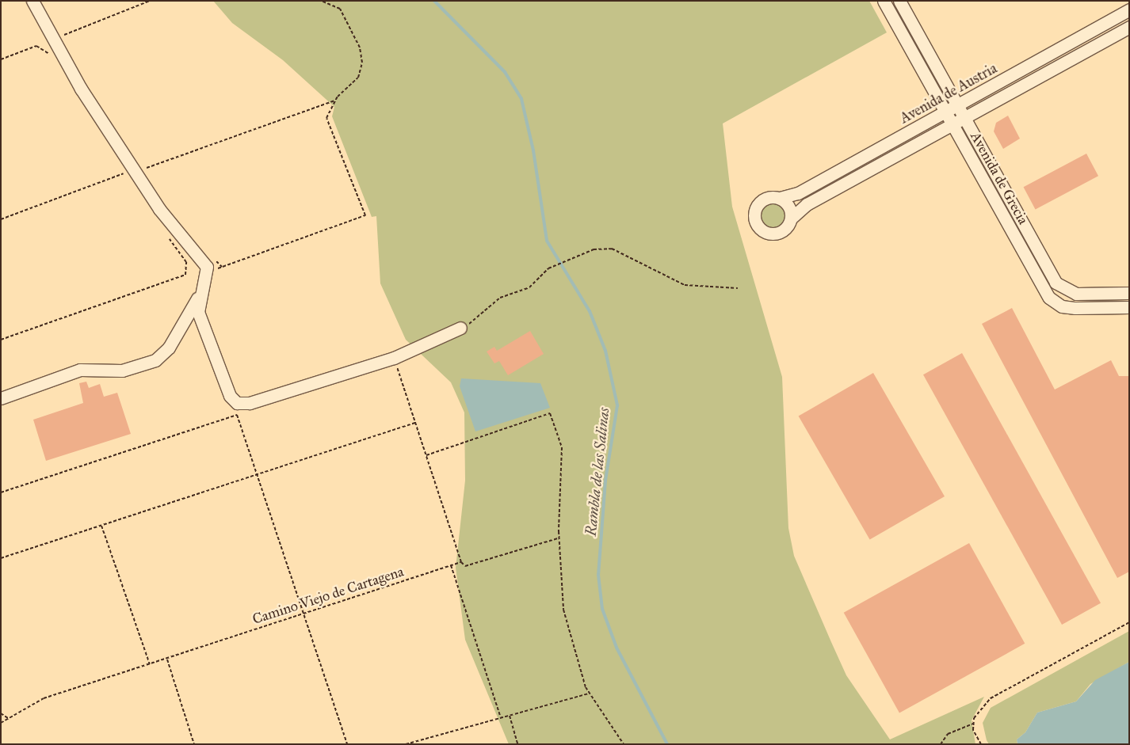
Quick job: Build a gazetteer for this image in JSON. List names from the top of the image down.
{
  "streets": {
    "street": ["Avenida de Austria", "Avenida de Grecia"],
    "path": ["Camino Viejo de Cartagena"]
  },
  "crossings": [
    ["Avenida de Austria", "Avenida de Grecia"]
  ],
  "water": ["Rambla de las Salinas"]
}
